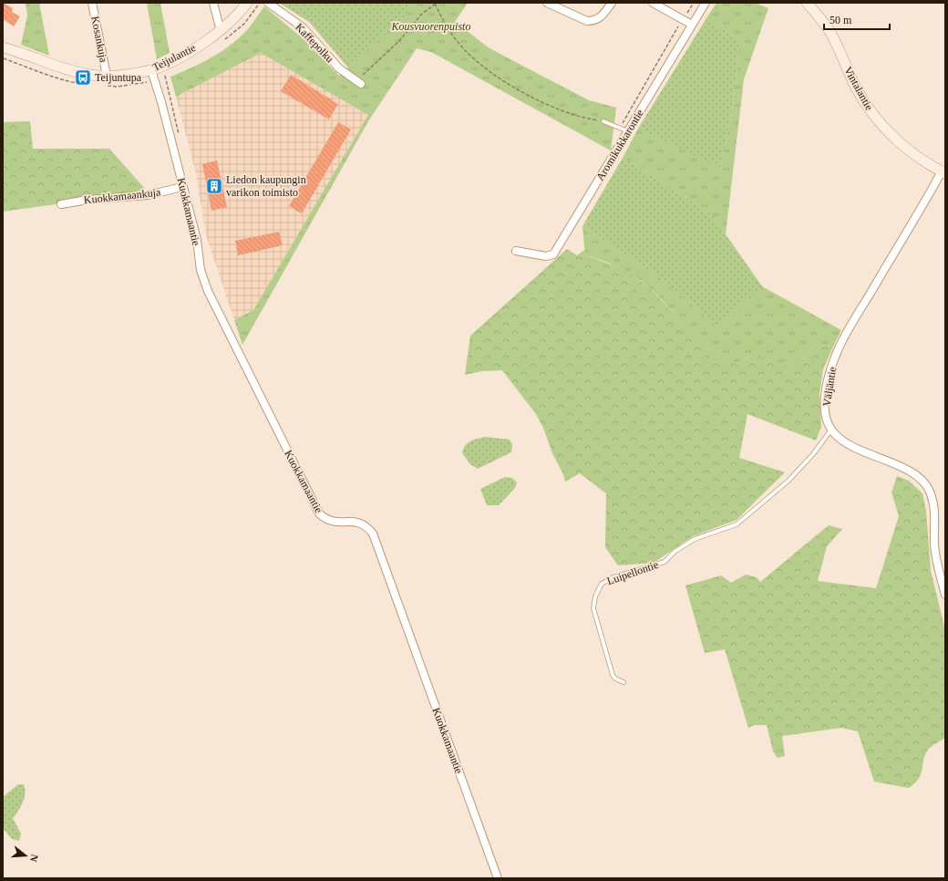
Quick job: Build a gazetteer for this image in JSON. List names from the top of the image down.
{
  "streets": {
    "street": [
      "Kosankuja",
      "Kaffepolku",
      "Teijulantie",
      "Vintalantie",
      "Aromikukkarontie",
      "Kuokkamaankuja",
      "Kuokkamaantie",
      "Väljäntie"
    ],
    "lane": ["Luipellontie"]
  },
  "crossings": [
    ["Kosankuja", "Teijulantie"],
    ["Teijulantie", "Kuokkamaantie"],
    ["Vintalantie", "Väljäntie"],
    ["Kuokkamaankuja", "Kuokkamaantie"],
    ["Väljäntie", "Luipellontie"]
  ],
  "parks": ["Kousvuorenpuisto"],
  "places": {
    "bus stop": ["Teijuntupa"],
    "building": ["Liedon kaupungin varikon toimisto"]
  },
  "scale_bar": "50 m",
  "north": "right"
}
